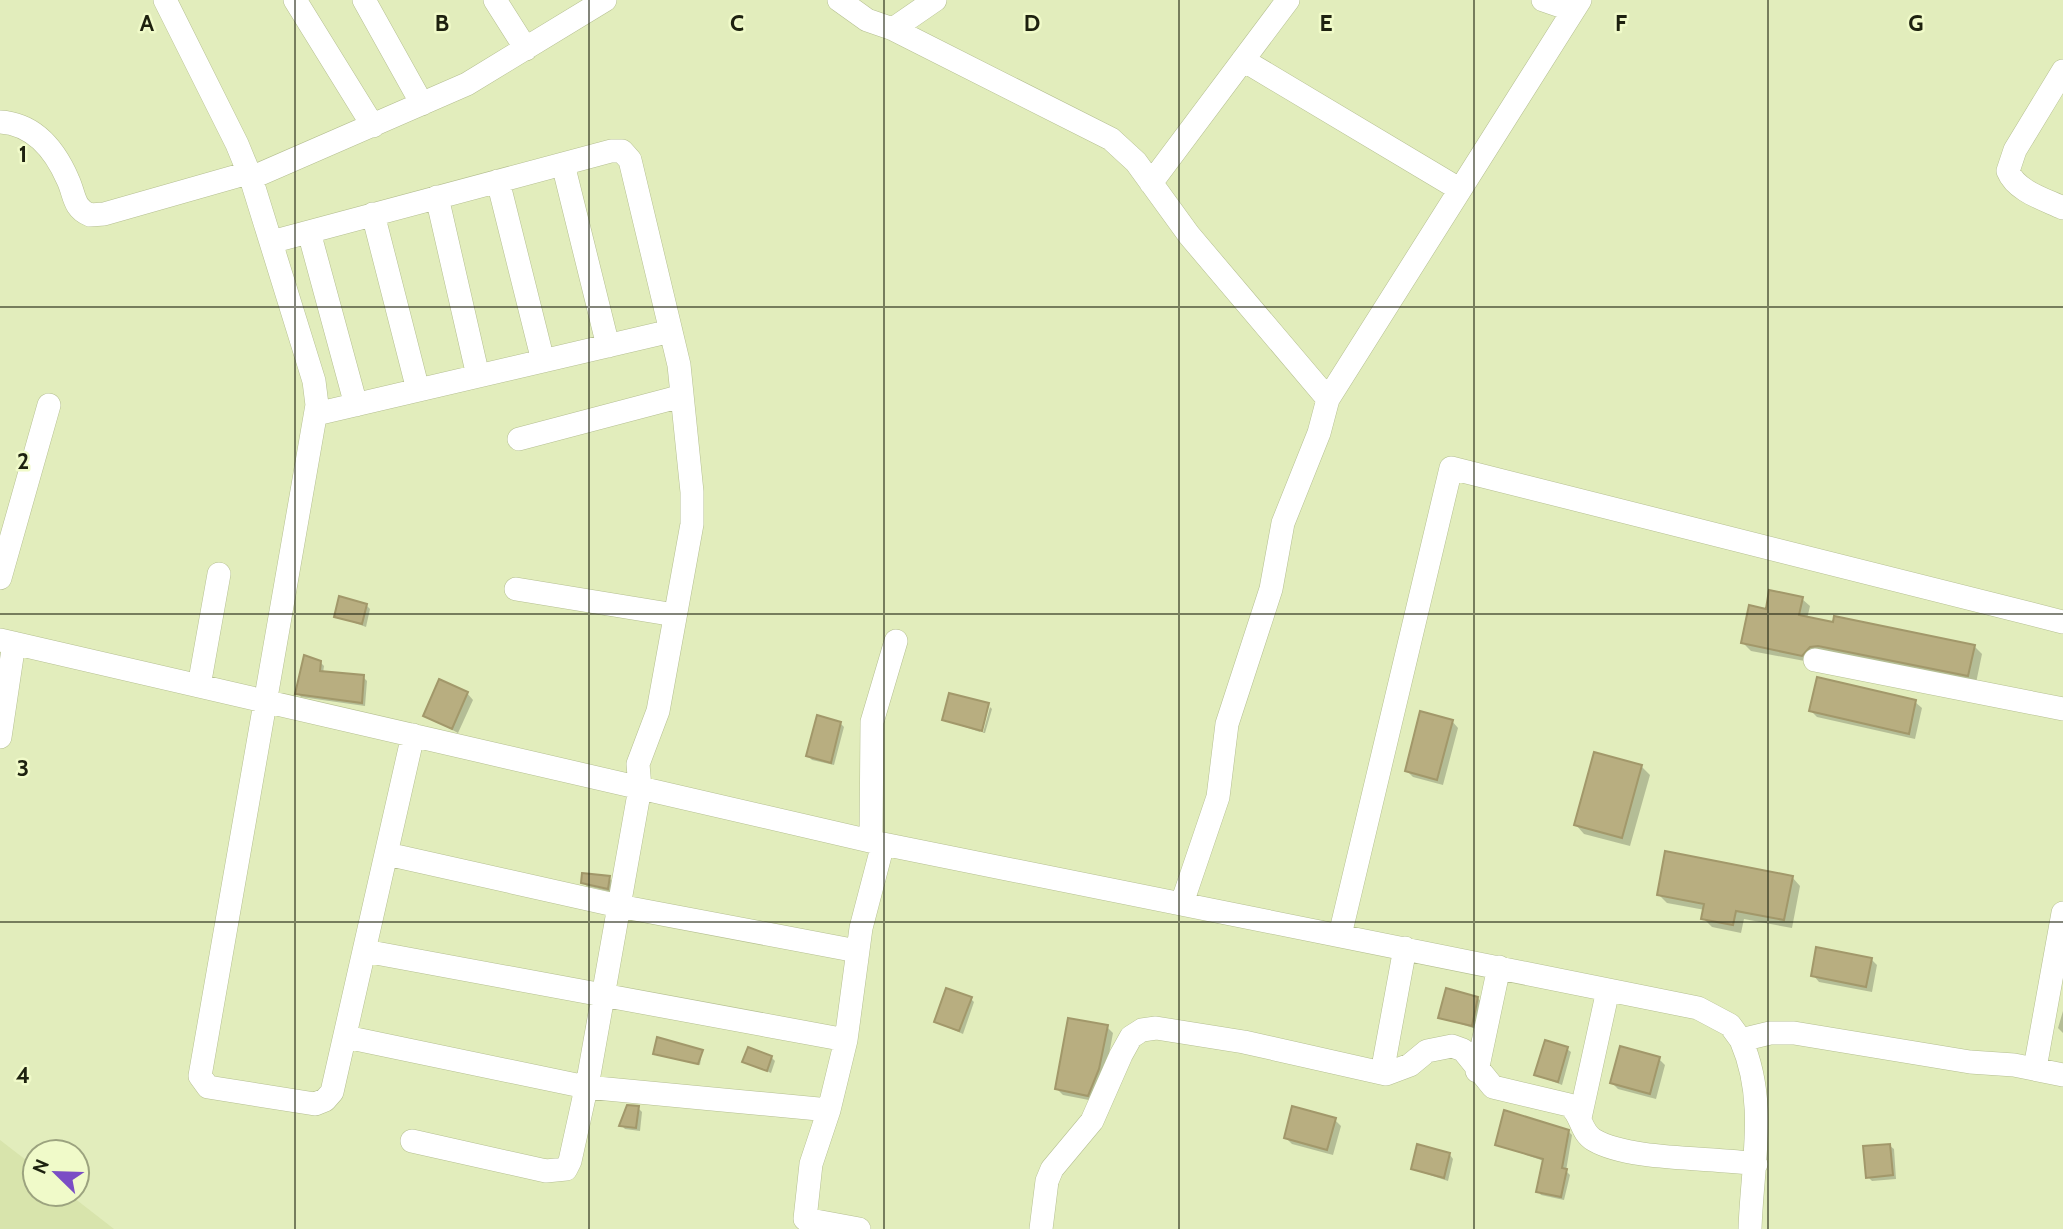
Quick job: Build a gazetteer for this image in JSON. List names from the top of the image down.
{
  "north": "top left",
  "grid": {
    "columns": [
      "A",
      "B",
      "C",
      "D",
      "E",
      "F",
      "G"
    ],
    "rows": [
      "1",
      "2",
      "3",
      "4"
    ]
  }
}
